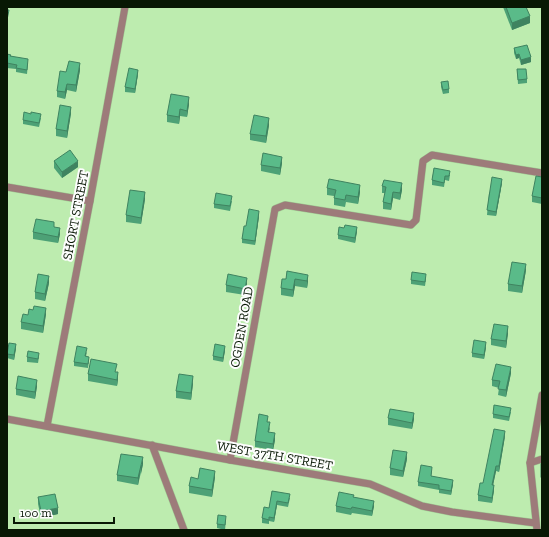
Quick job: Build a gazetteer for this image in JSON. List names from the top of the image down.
{
  "streets": {
    "street": ["SHORT STREET", "OGDEN ROAD", "WEST 37TH STREET"]
  },
  "crossings": [
    ["SHORT STREET", "WEST 37TH STREET"],
    ["OGDEN ROAD", "WEST 37TH STREET"]
  ],
  "scale_bar": "100 m"
}
